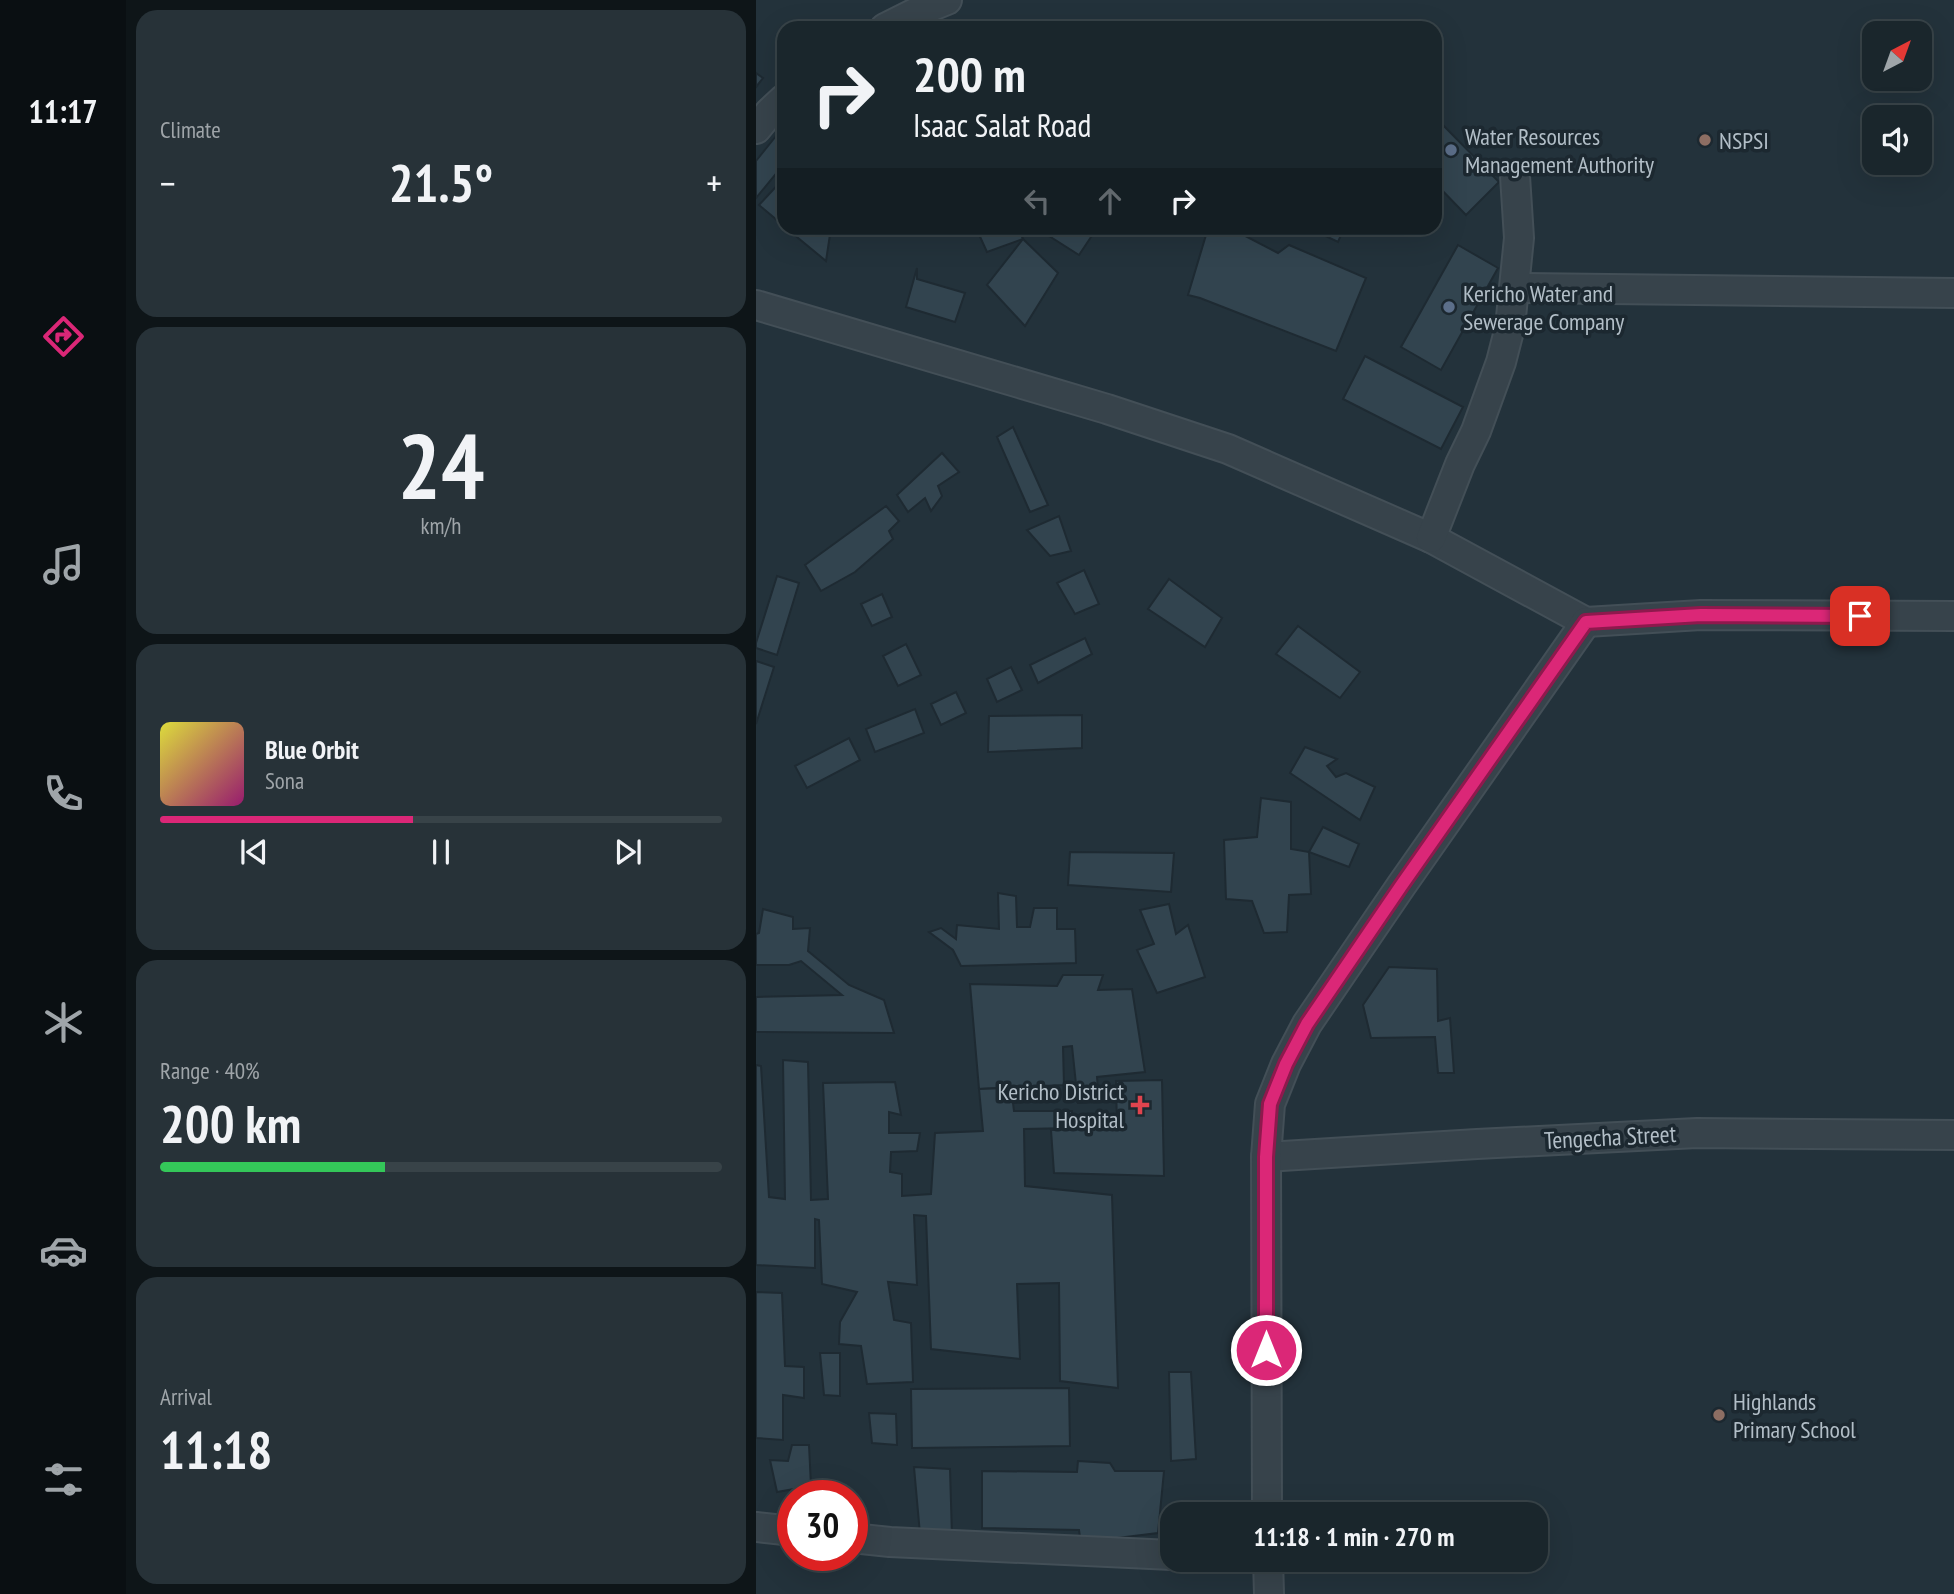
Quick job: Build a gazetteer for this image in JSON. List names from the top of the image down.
{
  "streets": {
    "street": ["Tengecha Street"]
  },
  "places": {
    "other": [
      "NSPSI",
      "Water Resources Management Authority",
      "Kericho Water and Sewerage Company",
      "Highlands Primary School"
    ],
    "health": ["Kericho District Hospital"]
  },
  "north": "top right",
  "page": {
    "tabs": "11:17",
    "tile": [
      "Climate",
      ["24", "km/h"],
      ["Range · 40%", "200 km"],
      ["Arrival", "11:18"]
    ],
    "turn": ["200 m", "Isaac Salat Road"],
    "heat": ["−", "21.5°", "+"],
    "song": ["Blue Orbit", "Sona"],
    "limit": "30",
    "trip": "11:18 · 1 min · 270 m"
  }
}
